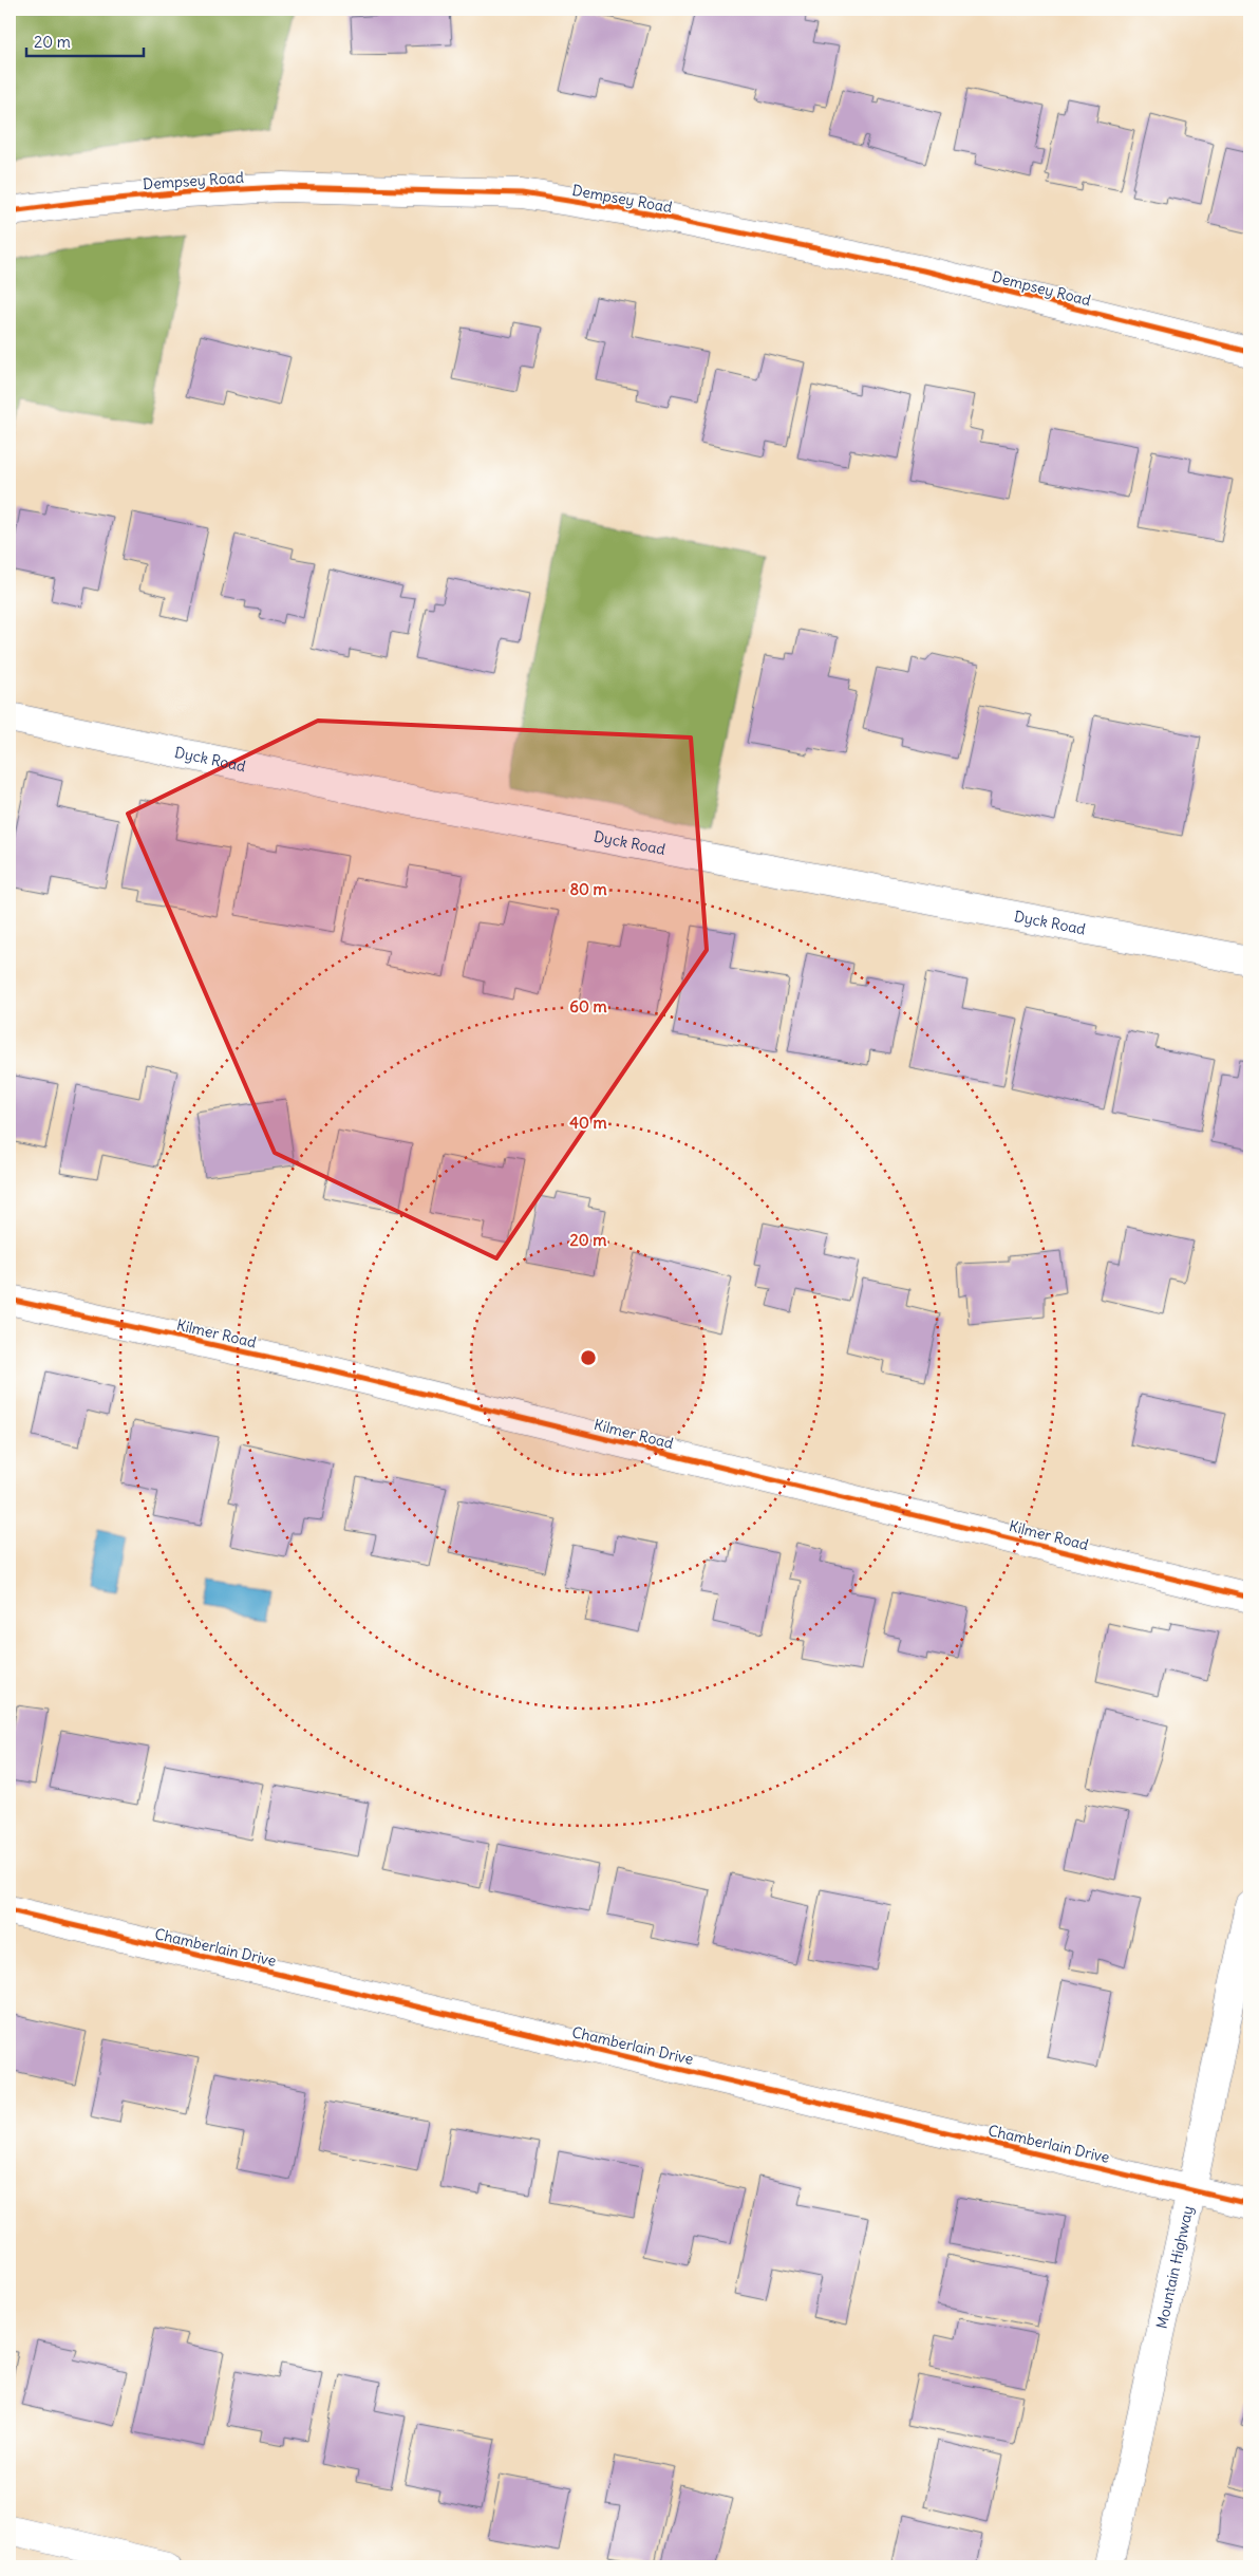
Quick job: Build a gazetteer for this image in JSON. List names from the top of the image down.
{
  "streets": {
    "street": [
      "Dempsey Road",
      "Dyck Road",
      "Kilmer Road",
      "Chamberlain Drive",
      "Mountain Highway"
    ]
  },
  "crossings": [
    ["Chamberlain Drive", "Mountain Highway"]
  ],
  "scale_bar": "20 m",
  "rings": [
    "80 m",
    "60 m",
    "40 m",
    "20 m"
  ]
}
